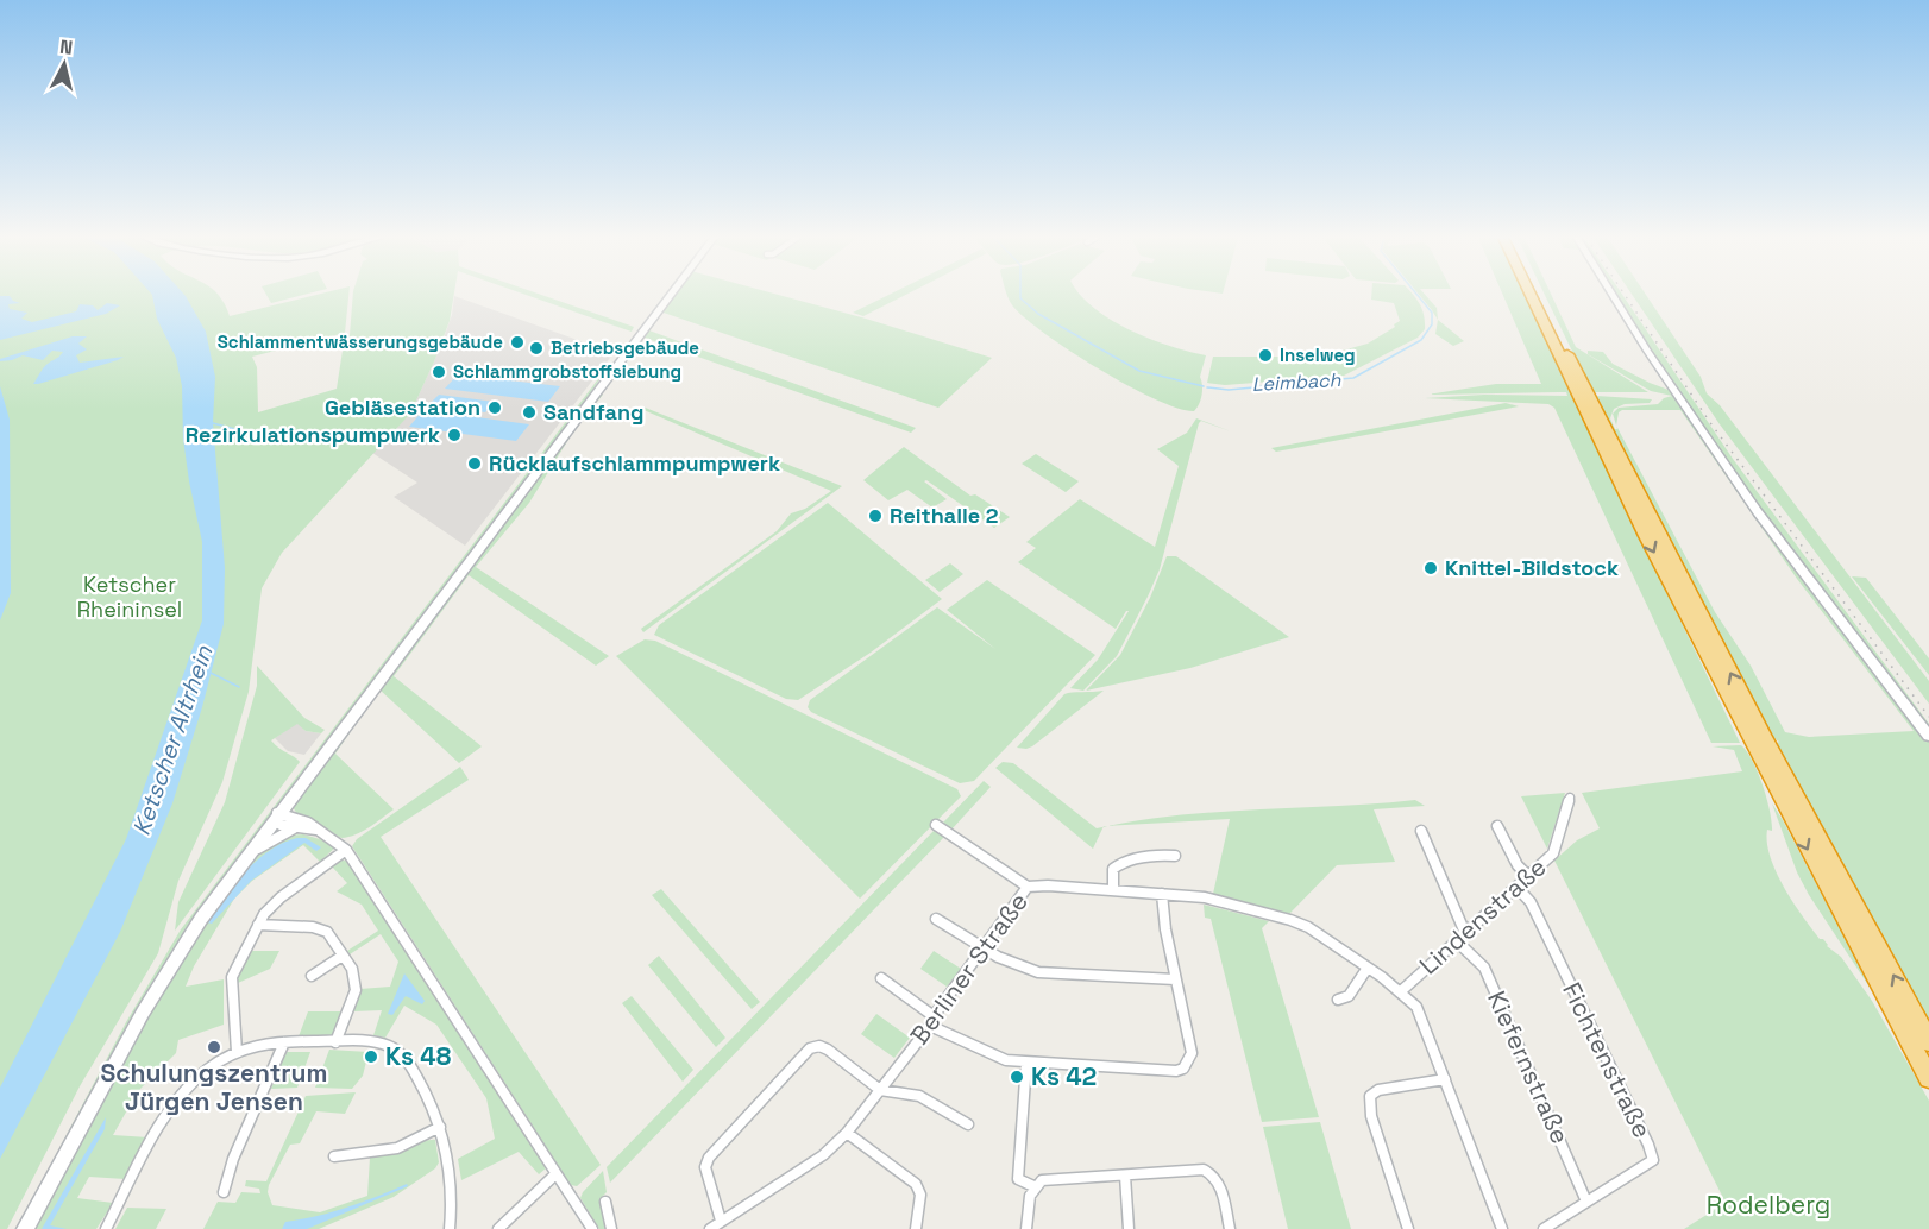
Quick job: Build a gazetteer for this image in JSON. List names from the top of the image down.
{
  "streets": {
    "street": [
      "Lindenstraße",
      "Berliner Straße",
      "Fichtenstraße",
      "Kiefernstraße"
    ]
  },
  "crossings": [
    ["Lindenstraße", "Berliner Straße"],
    ["Lindenstraße", "Fichtenstraße"],
    ["Lindenstraße", "Kiefernstraße"],
    ["Fichtenstraße", "Kiefernstraße"]
  ],
  "water": ["Leimbach", "Ketscher Altrhein"],
  "parks": ["Ketscher Rheininsel", "Rodelberg"],
  "places": [
    "Schlammentwässerungsgebäude",
    "Betriebsgebäude",
    "Inselweg",
    "Schlammgrobstoffsiebung",
    "Gebläsestation",
    "Sandfang",
    "Rezirkulationspumpwerk",
    "Rücklaufschlammpumpwerk",
    "Reithalle 2",
    "Knittel-Bildstock",
    "Schulungszentrum Jürgen Jensen",
    "Ks 48",
    "Ks 42"
  ],
  "north": "top"
}
